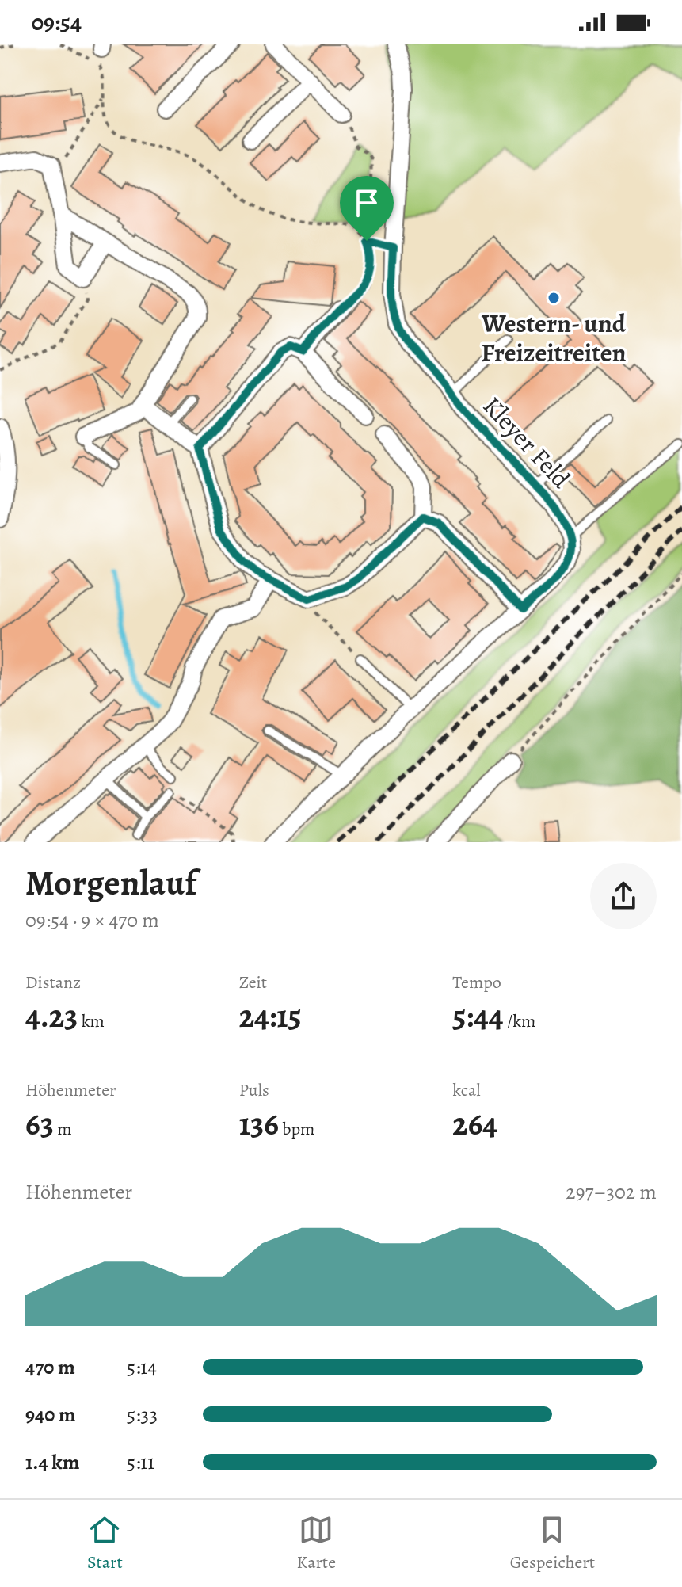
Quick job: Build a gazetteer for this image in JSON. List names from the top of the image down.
{
  "streets": {
    "street": ["Kleyer Feld"]
  },
  "places": ["Western- und Freizeitreiten"],
  "page": {
    "status": "09:54",
    "heading": ["Morgenlauf", "09:54 · 9 × 470 m"],
    "stats": [
      ["Distanz", "4.23 km"],
      ["Zeit", "24:15"],
      ["Tempo", "5:44 /km"],
      ["Höhenmeter", "63 m"],
      ["Puls", "136 bpm"],
      ["kcal", "264"]
    ],
    "chart": ["Höhenmeter", "297–302 m"],
    "list": [
      {
        "name": "470 m",
        "note": "5:14"
      },
      {
        "name": "940 m",
        "note": "5:33"
      },
      {
        "name": "1.4 km",
        "note": "5:11"
      }
    ],
    "tabs": ["Start", "Karte", "Gespeichert"]
  }
}
